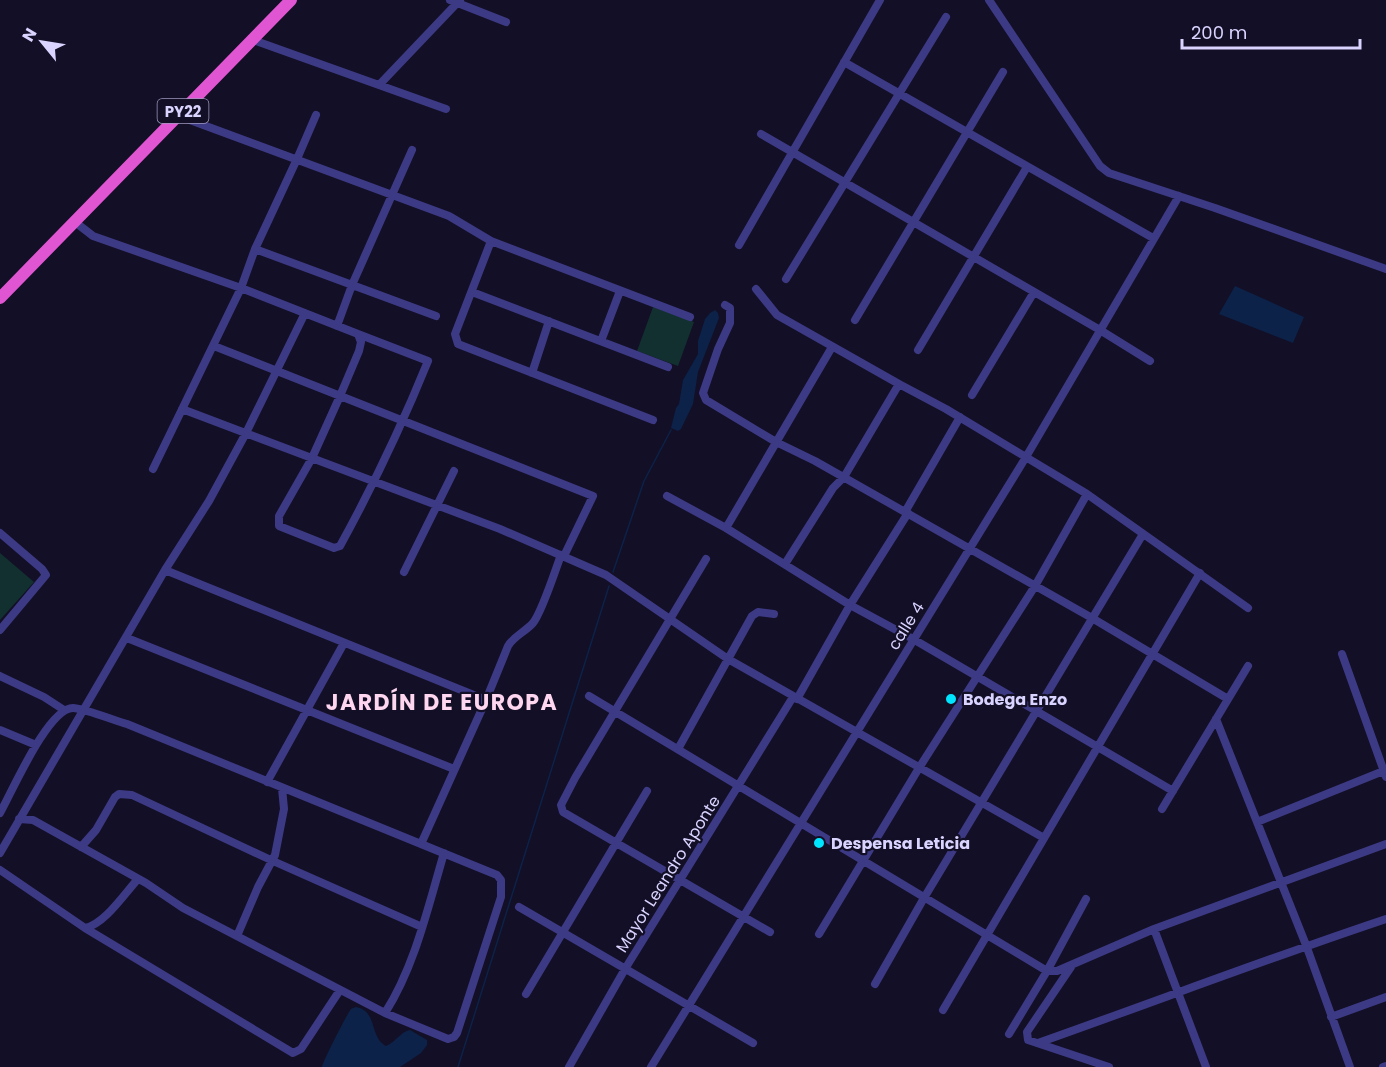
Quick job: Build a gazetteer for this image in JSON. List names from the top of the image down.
{
  "streets": {
    "highway": ["PY22"],
    "street": ["calle 4", "Mayor Leandro Aponte"]
  },
  "districts": ["JARDÍN DE EUROPA"],
  "places": ["Bodega Enzo", "Despensa Leticia"],
  "scale_bar": "200 m",
  "north": "top left"
}
